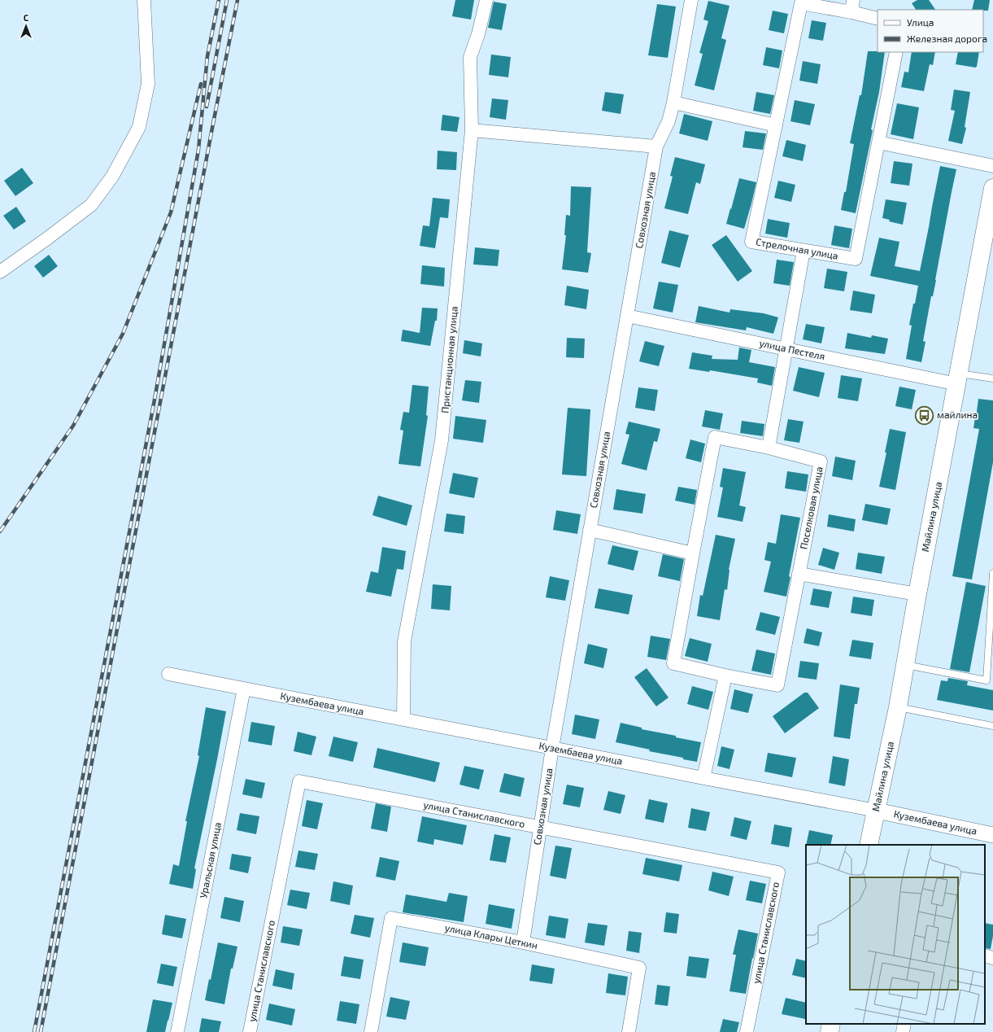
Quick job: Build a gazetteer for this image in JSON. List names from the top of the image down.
{
  "streets": {
    "main road": ["Майлина улица"],
    "street": [
      "Совхозная улица",
      "Стрелочная улица",
      "улица Пестеля",
      "Пристанционная улица",
      "Поселковая улица",
      "Кузембаева улица",
      "улица Станиславского",
      "Уральская улица",
      "улица Клары Цеткин"
    ]
  },
  "crossings": [
    ["Совхозная улица", "улица Пестеля"],
    ["Совхозная улица", "Кузембаева улица"],
    ["Совхозная улица", "улица Станиславского"],
    ["Совхозная улица", "улица Клары Цеткин"],
    ["улица Пестеля", "Майлина улица"],
    ["Пристанционная улица", "Кузембаева улица"],
    ["Майлина улица", "Кузембаева улица"],
    ["Кузембаева улица", "Уральская улица"]
  ],
  "places": {
    "bus stop": ["майлина"]
  },
  "legend": ["Улица", "Железная дорога"],
  "north": "top"
}
